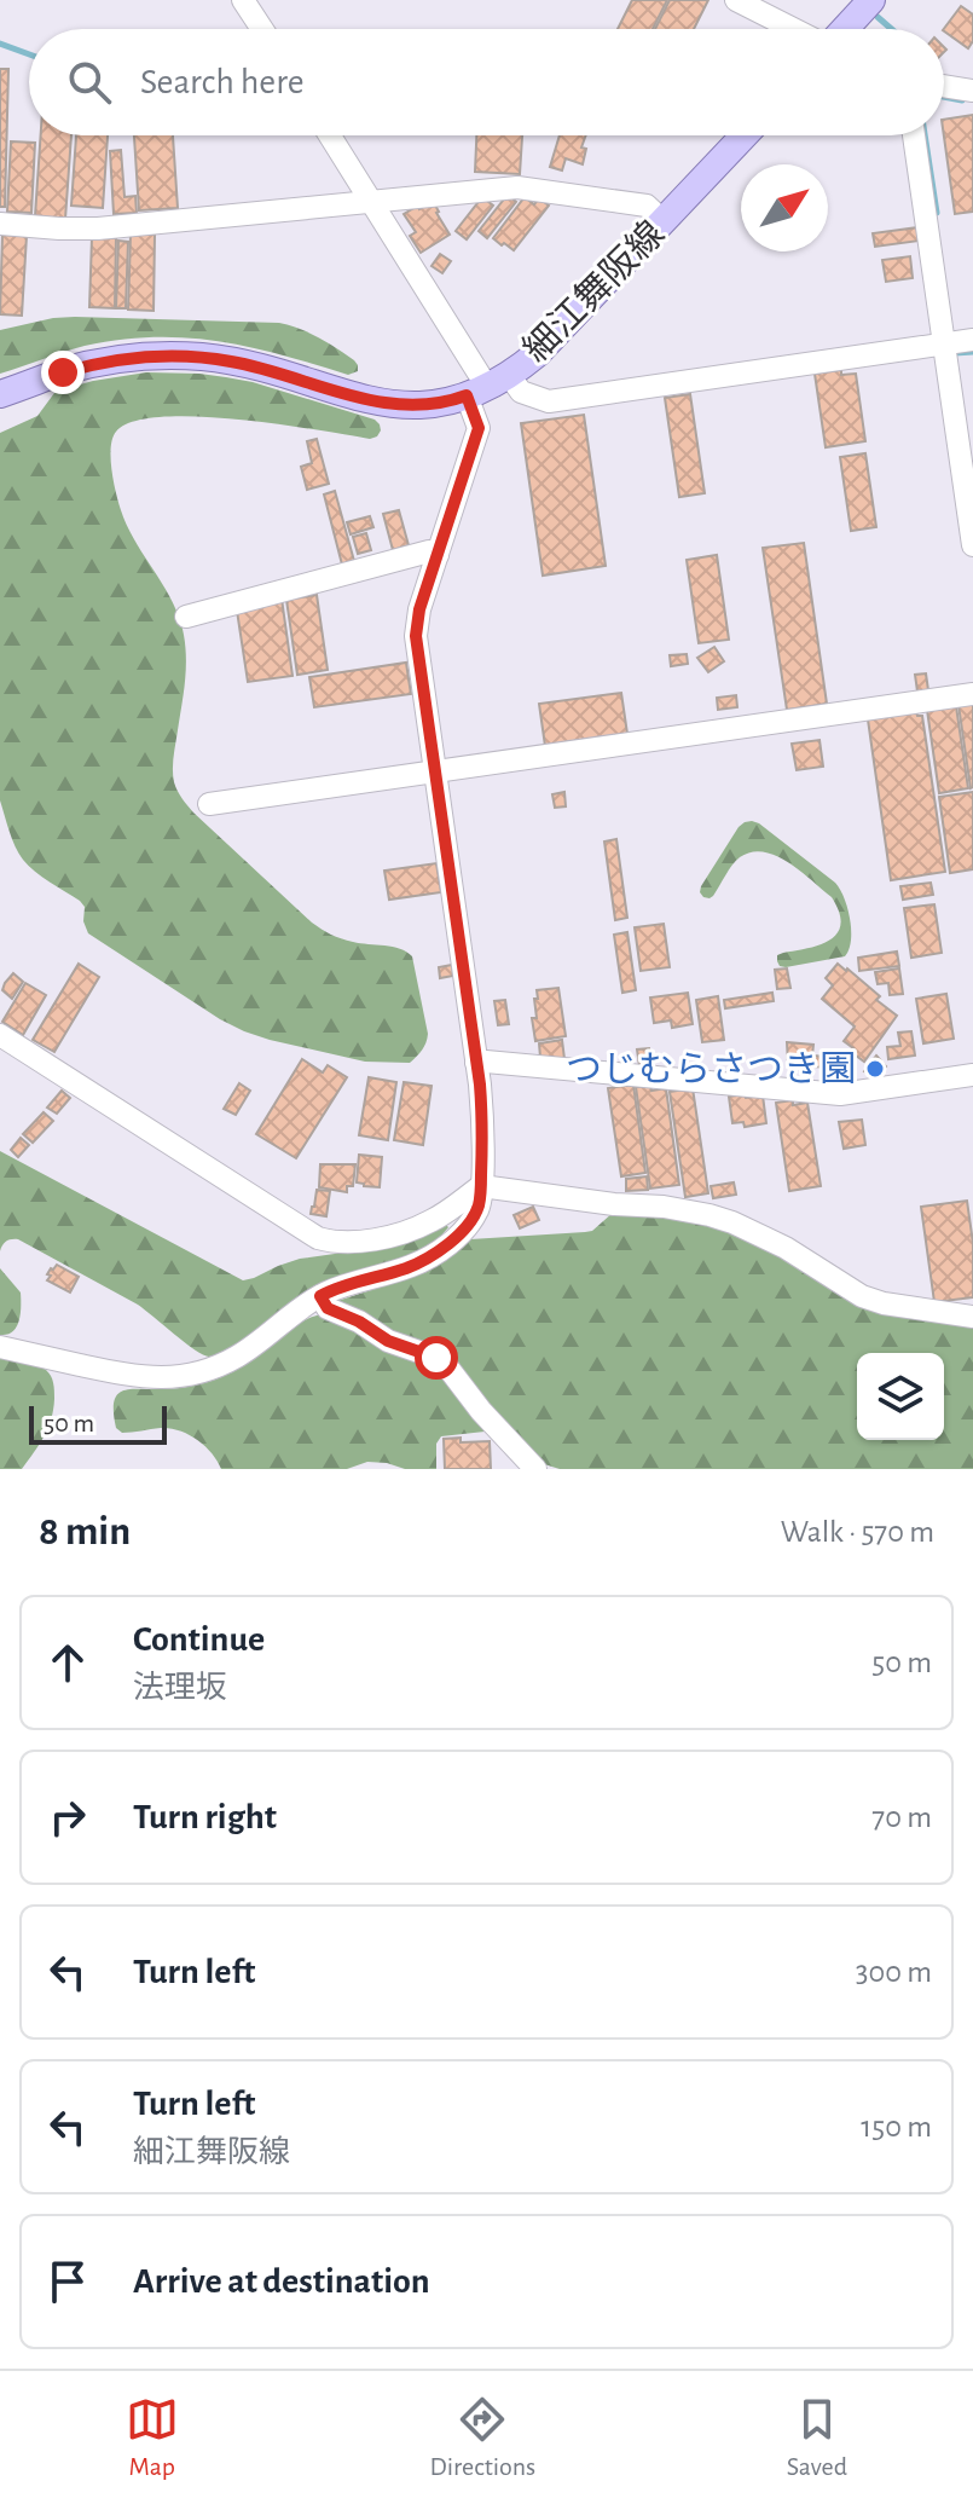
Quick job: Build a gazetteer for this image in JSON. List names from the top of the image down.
{
  "streets": {
    "main road": ["細江舞阪線"]
  },
  "places": ["つじむらさつき園"],
  "scale_bar": "50 m",
  "north": "top right",
  "page": {
    "search": "Search here",
    "scale": "50 m",
    "heading": ["8 min", "Walk · 570 m"],
    "list": [
      ["Continue", "法理坂", "50 m"],
      ["Turn right", "70 m"],
      ["Turn left", "300 m"],
      ["Turn left", "細江舞阪線", "150 m"],
      "Arrive at destination"
    ],
    "nav": ["Map", "Directions", "Saved"]
  }
}
